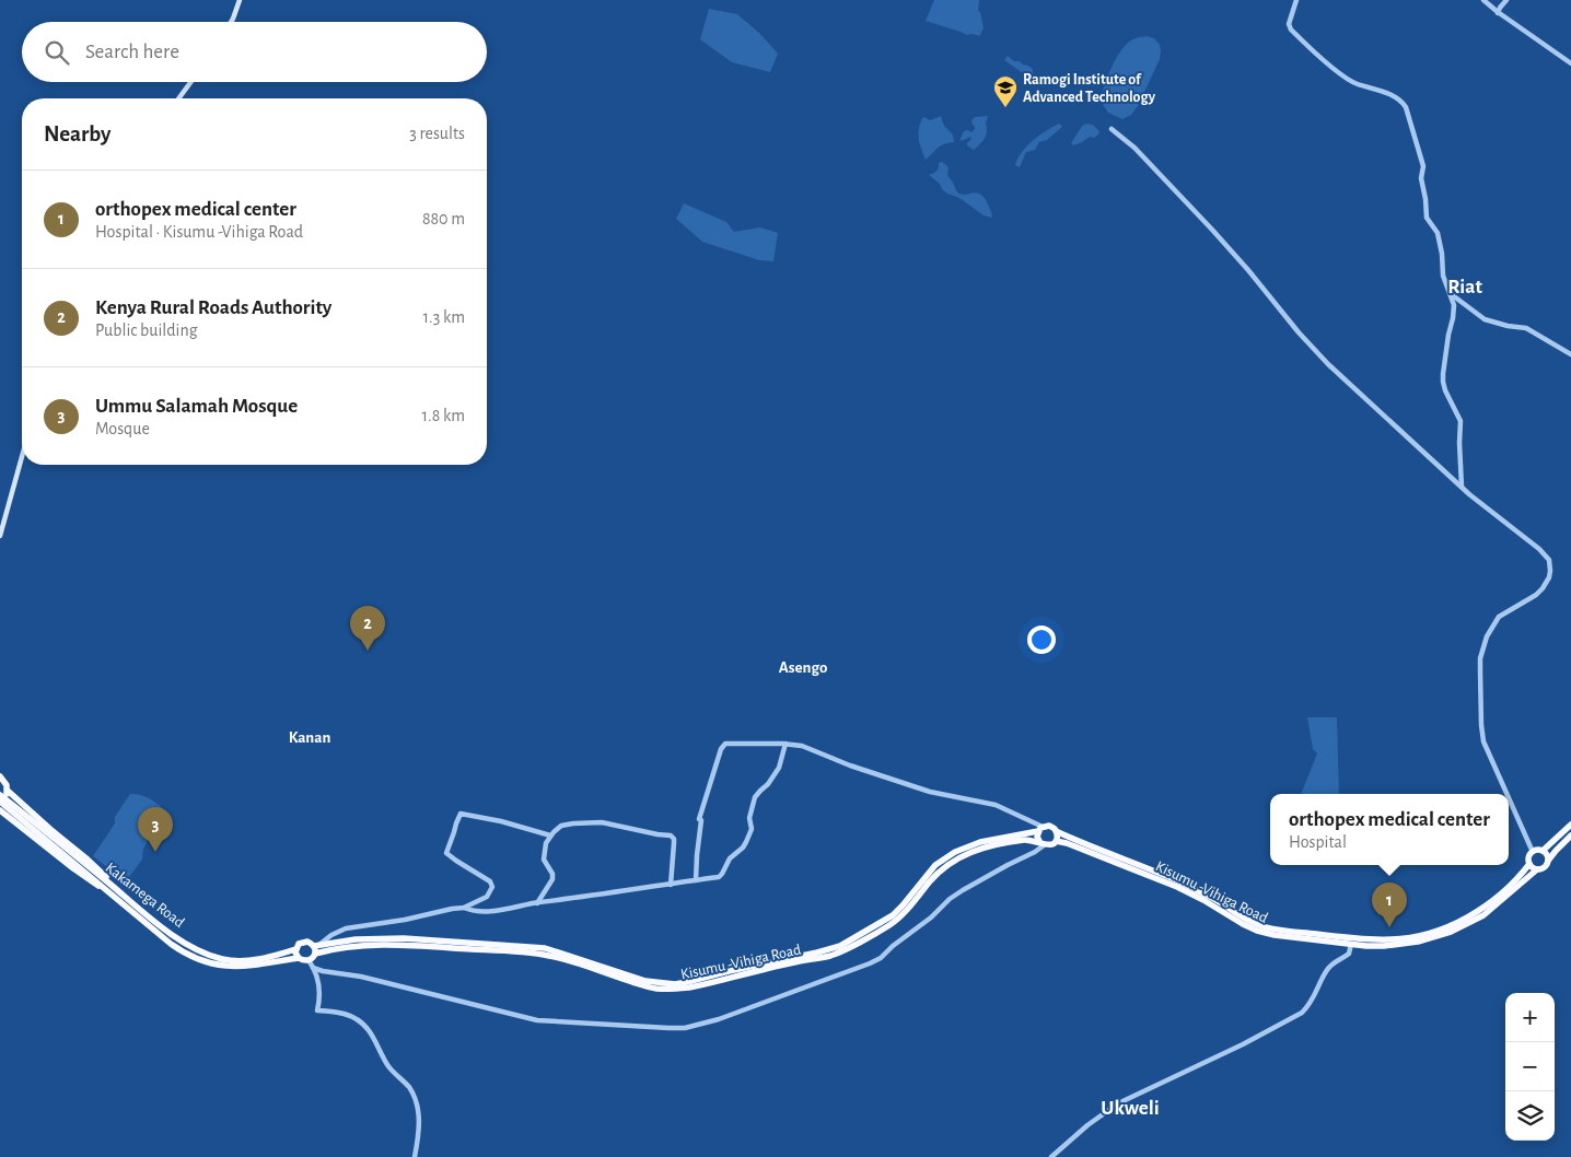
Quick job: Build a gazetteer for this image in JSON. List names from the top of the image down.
{
  "streets": {
    "highway": ["Kisumu -Vihiga Road", "Kakamega Road"]
  },
  "crossings": [
    ["Kisumu -Vihiga Road", "Kakamega Road"]
  ],
  "districts": [
    "Riat",
    "Asengo",
    "Kanan",
    "Ukweli"
  ],
  "places": {
    "school or university": ["Ramogi Institute of Advanced Technology"]
  },
  "page": {
    "search": "Search here",
    "heading": ["Nearby", "3 results"],
    "list": [
      {
        "mark": "1",
        "name": "orthopex medical center",
        "note": "Hospital · Kisumu -Vihiga Road",
        "value": "880 m"
      },
      {
        "mark": "2",
        "name": "Kenya Rural Roads Authority",
        "note": "Public building",
        "value": "1.3 km"
      },
      {
        "mark": "3",
        "name": "Ummu Salamah Mosque",
        "note": "Mosque",
        "value": "1.8 km"
      }
    ],
    "pins": ["2", "3", "1"],
    "popup": ["orthopex medical center", "Hospital"],
    "map_buttons": ["+", "−"]
  }
}
